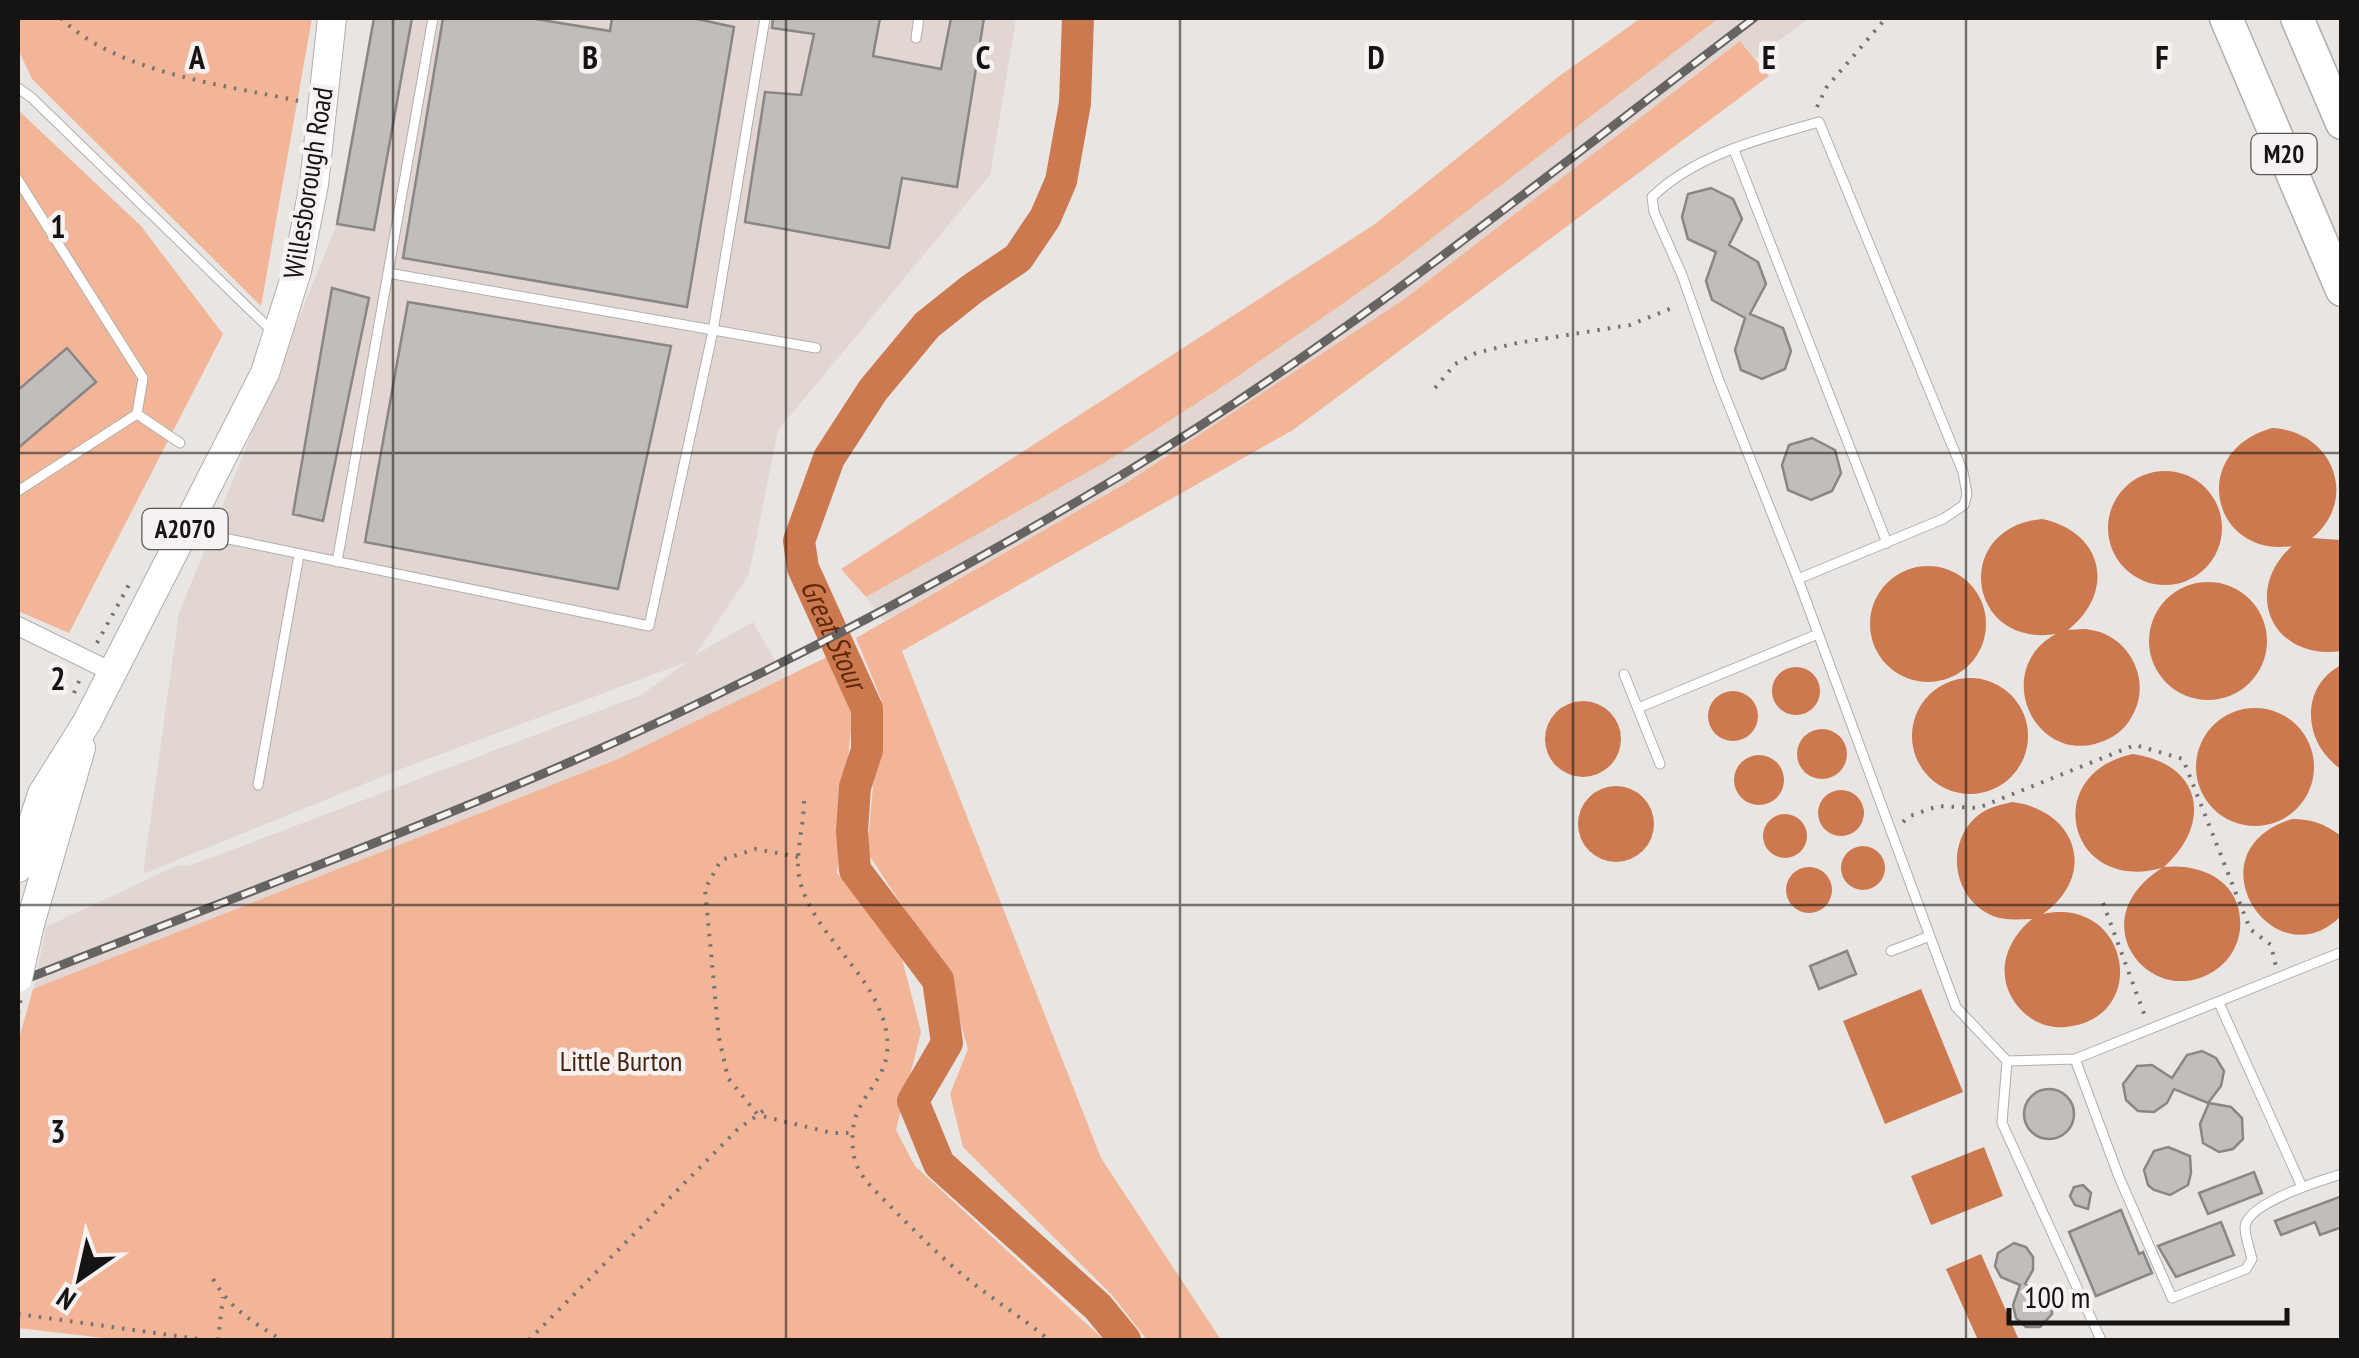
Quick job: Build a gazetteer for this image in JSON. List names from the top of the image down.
{
  "streets": {
    "highway": ["M20"],
    "main road": ["Willesborough Road", "A2070"]
  },
  "water": ["Great Stour"],
  "parks": ["Little Burton"],
  "scale_bar": "100 m",
  "north": "bottom left",
  "grid": {
    "columns": [
      "A",
      "B",
      "C",
      "D",
      "E",
      "F"
    ],
    "rows": ["1", "2", "3"]
  }
}
